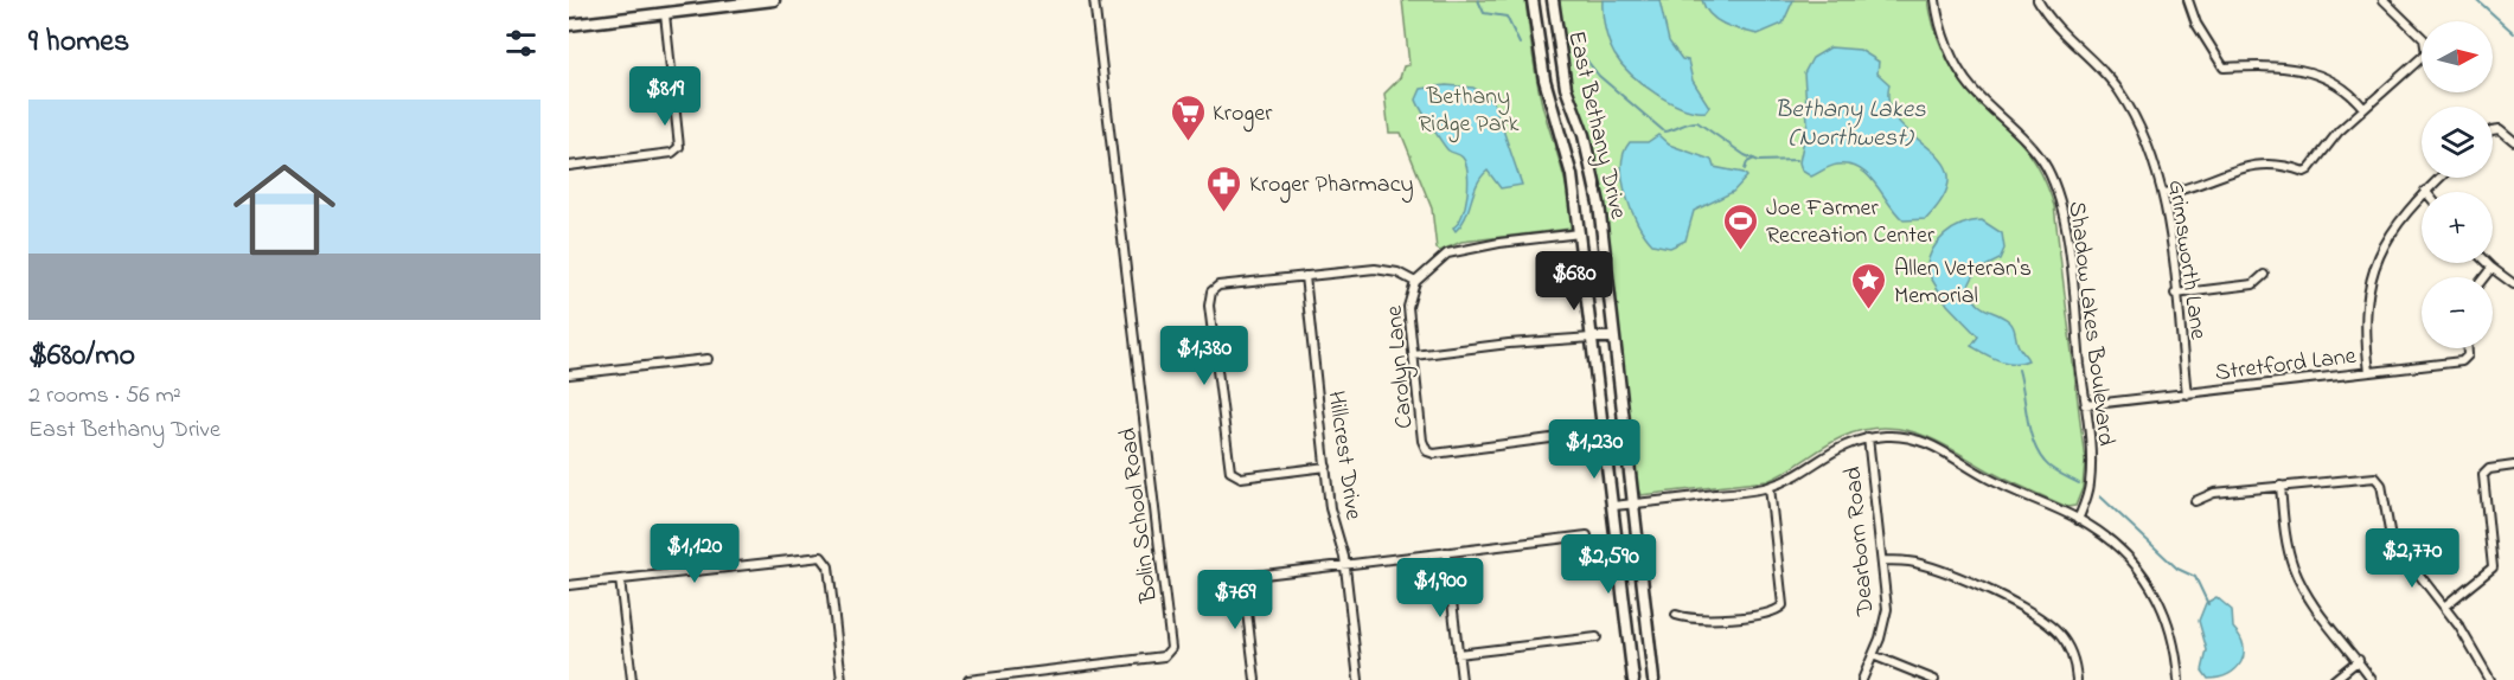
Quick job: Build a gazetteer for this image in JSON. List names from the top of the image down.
{
  "streets": {
    "main road": ["East Bethany Drive"],
    "street": [
      "Grimsworth Lane",
      "Shadow Lakes Boulevard",
      "Stretford Lane",
      "Carolyn Lane",
      "Hillcrest Drive",
      "Bolin School Road",
      "Dearborn Road"
    ]
  },
  "crossings": [
    ["East Bethany Drive", "Carolyn Lane"],
    ["Grimsworth Lane", "Stretford Lane"],
    ["Shadow Lakes Boulevard", "Stretford Lane"]
  ],
  "water": ["Bethany Lakes (Northwest)"],
  "parks": ["Bethany Ridge Park"],
  "places": {
    "supermarket": ["Kroger"],
    "pharmacy": ["Kroger Pharmacy"],
    "sports": ["Joe Farmer Recreation Center"],
    "place": ["Allen Veteran's Memorial"]
  },
  "north": "right",
  "page": {
    "heading": "9 homes",
    "map_buttons": ["+", "−"],
    "price": [
      "$819",
      "$680",
      "$1,380",
      "$1,230",
      "$1,120",
      "$2,770",
      "$2,590",
      "$1,900",
      "$769"
    ],
    "list": [
      {
        "name": "$680/mo",
        "note": "2 rooms · 56 m² · East Bethany Drive"
      }
    ]
  }
}
